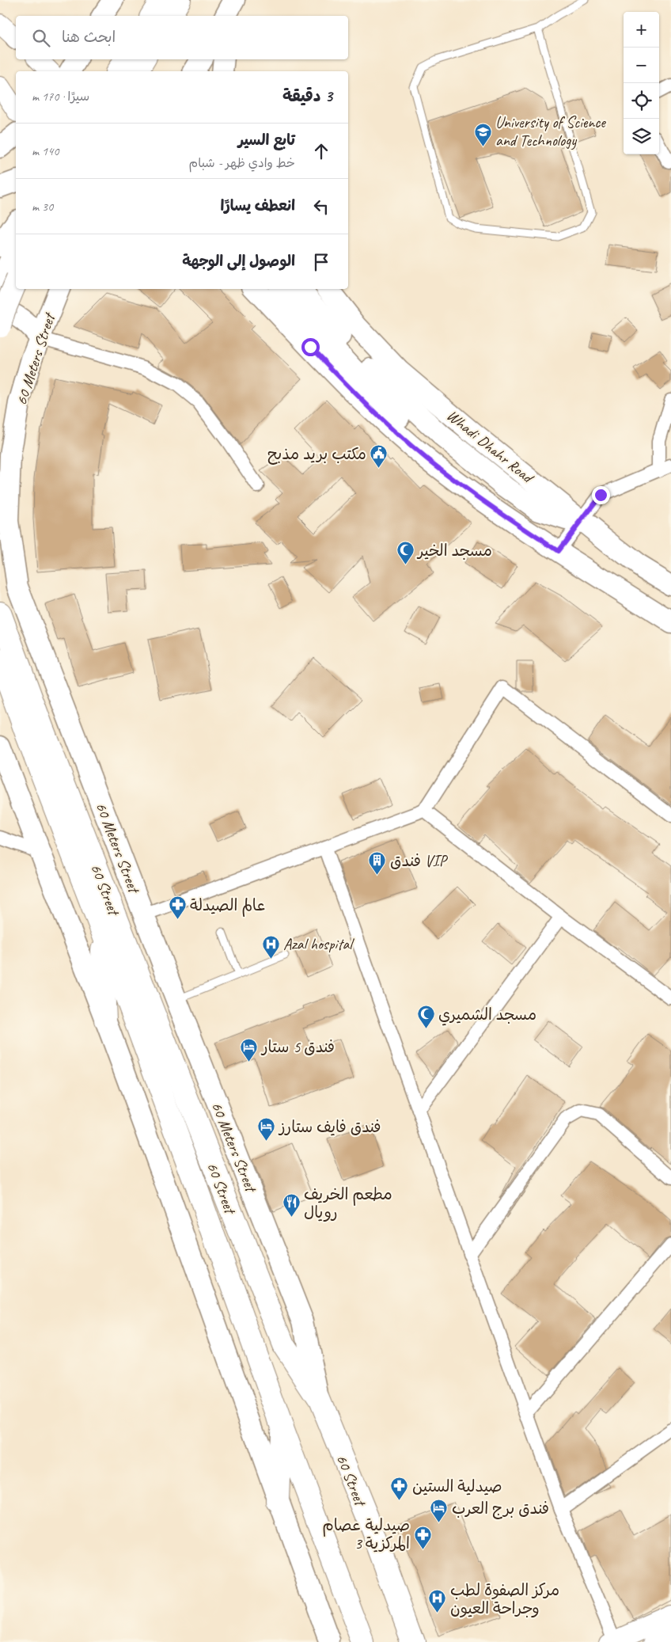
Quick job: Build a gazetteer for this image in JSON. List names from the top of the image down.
{
  "streets": {
    "highway": ["60 Street"],
    "main road": ["60 Meters Street", "Whadi Dhahr Road"]
  },
  "crossings": [
    ["60 Meters Street", "60 Street"]
  ],
  "places": {
    "school or university": ["University of Science and Technology"],
    "public building": ["مكتب بريد مذبح"],
    "mosque": ["مسجد الخير", "مسجد الشميري"],
    "building": ["فندق VIP"],
    "pharmacy": ["عالم الصيدلة", "صيدلية الستين", "صيدلية عصام المركزية 3"],
    "hospital": ["Azal hospital", "مركز الصفوة لطب وجراحة العيون"],
    "hotel": ["فندق 5 ستار", "فندق فايف ستارز", "فندق برج العرب"],
    "restaurant": ["مطعم الخريف رويال"]
  },
  "page": {
    "map_buttons": ["+", "−"],
    "search": "ابحث هنا",
    "heading": ["3 دقيقة", "سيرًا · 170 m"],
    "list": [
      ["تابع السير", "خط وادي ظهر - شبام", "140 m"],
      ["انعطف يسارًا", "30 m"],
      "الوصول إلى الوجهة"
    ]
  }
}
